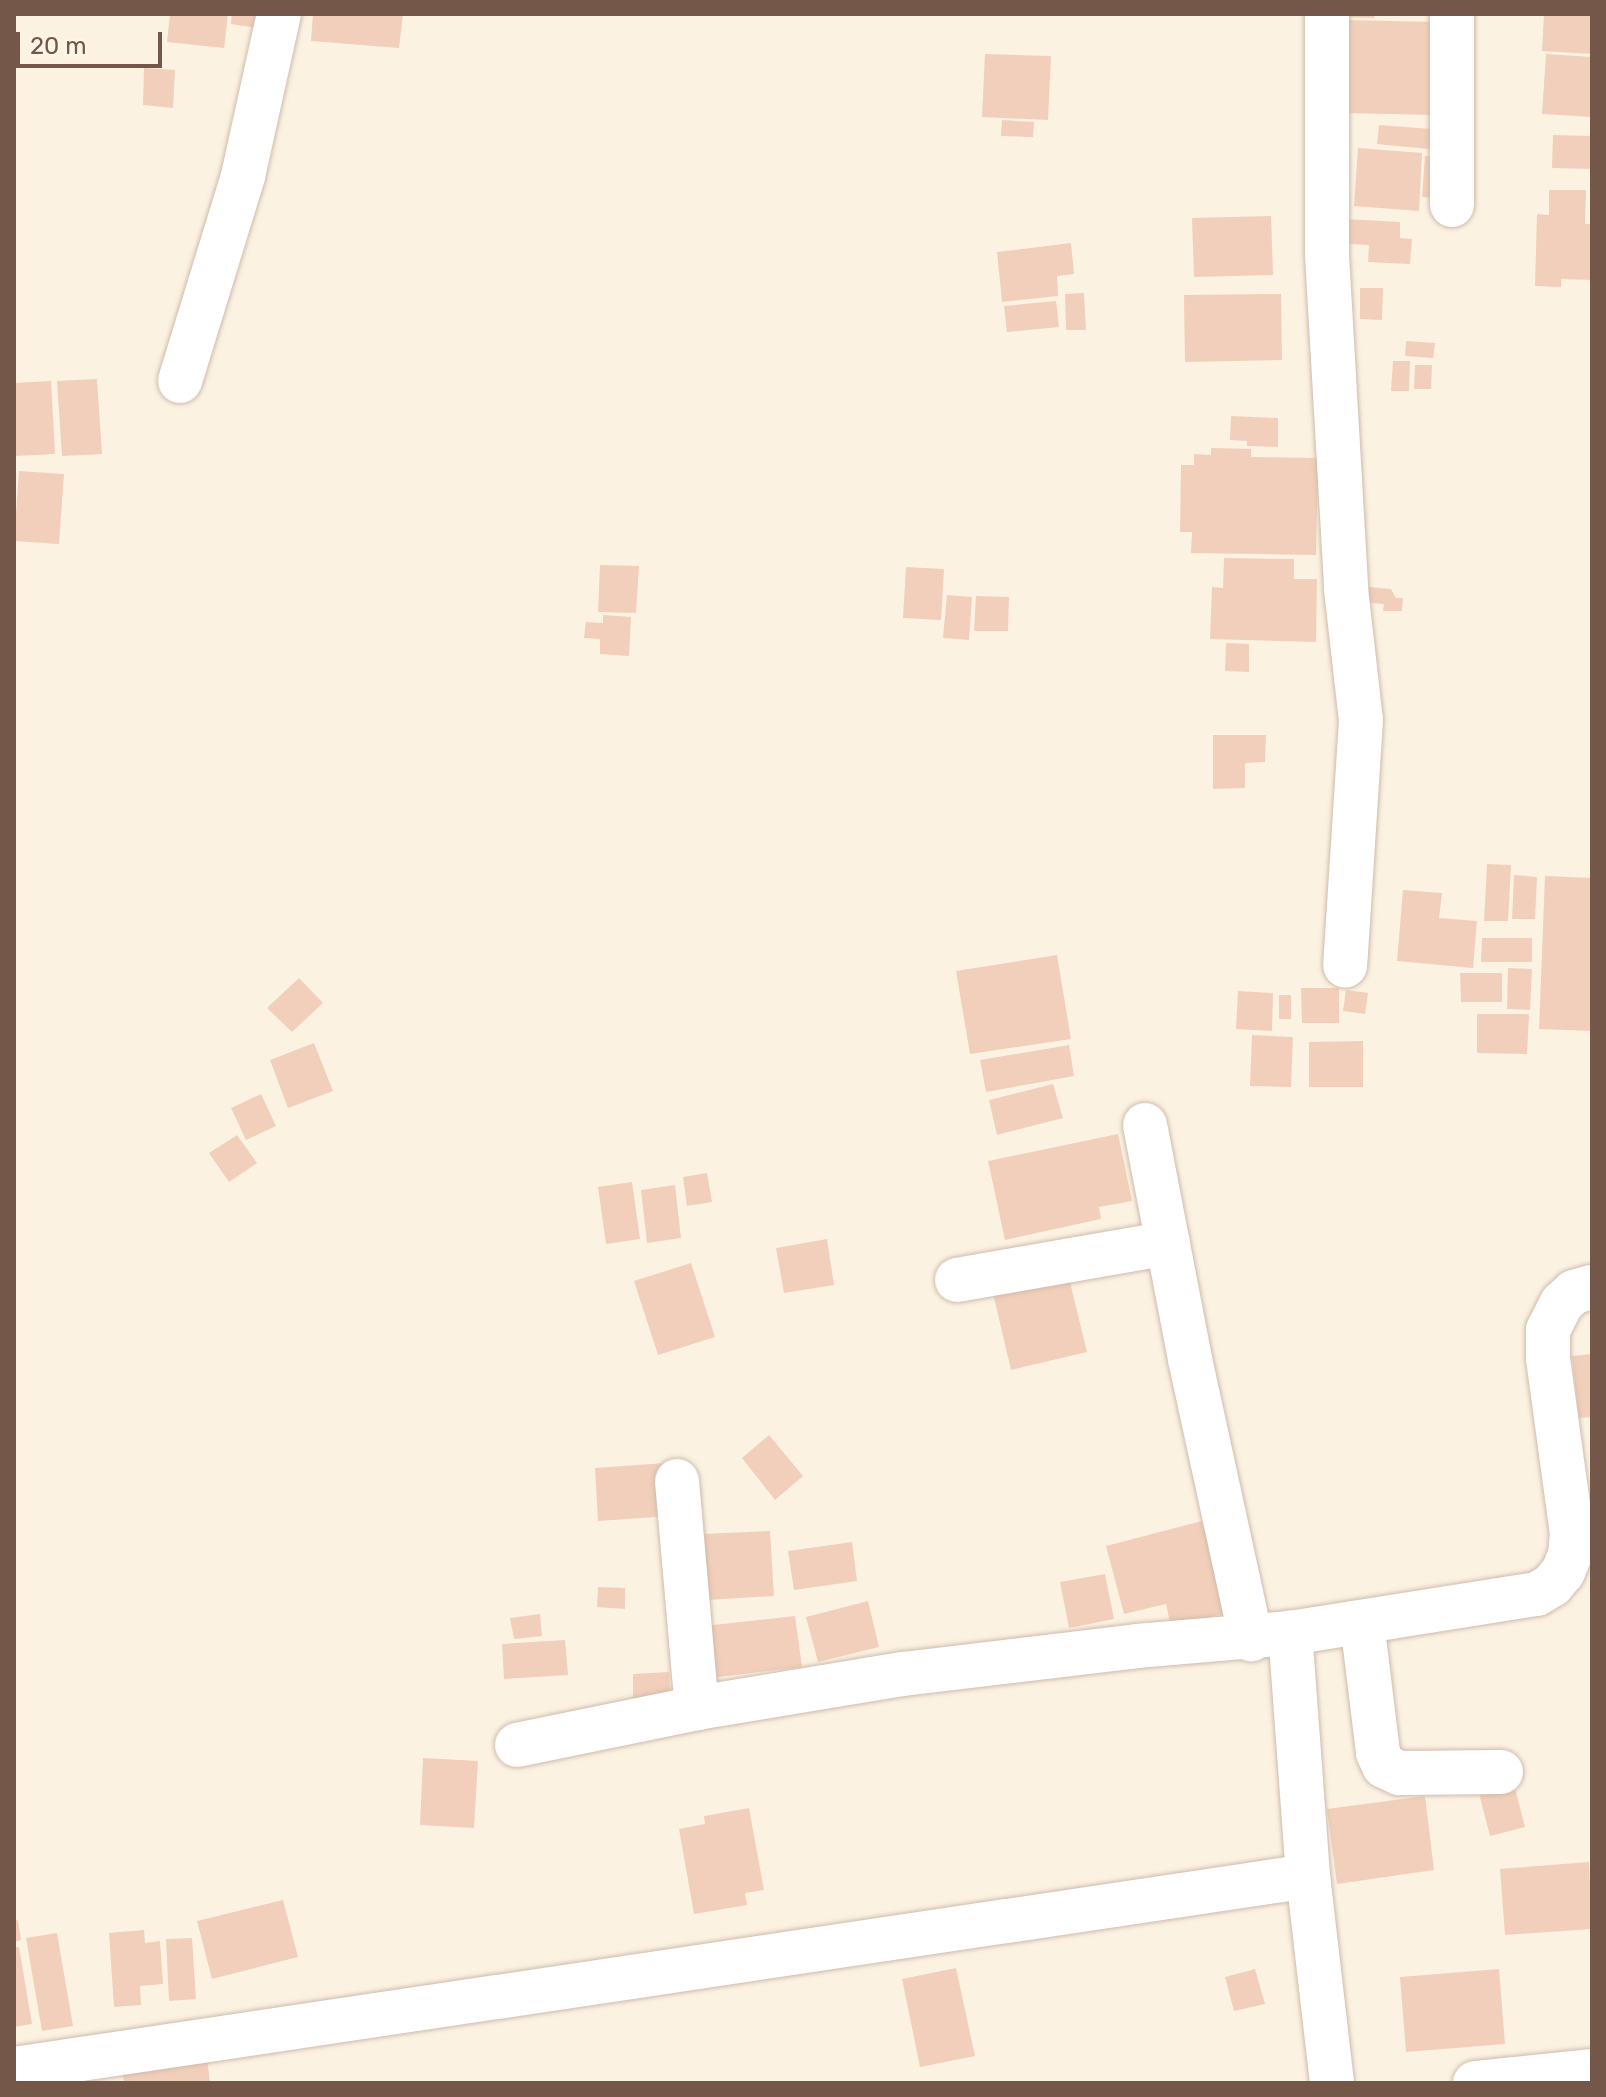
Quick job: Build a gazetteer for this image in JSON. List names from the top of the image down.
{
  "scale_bar": "20 m"
}
